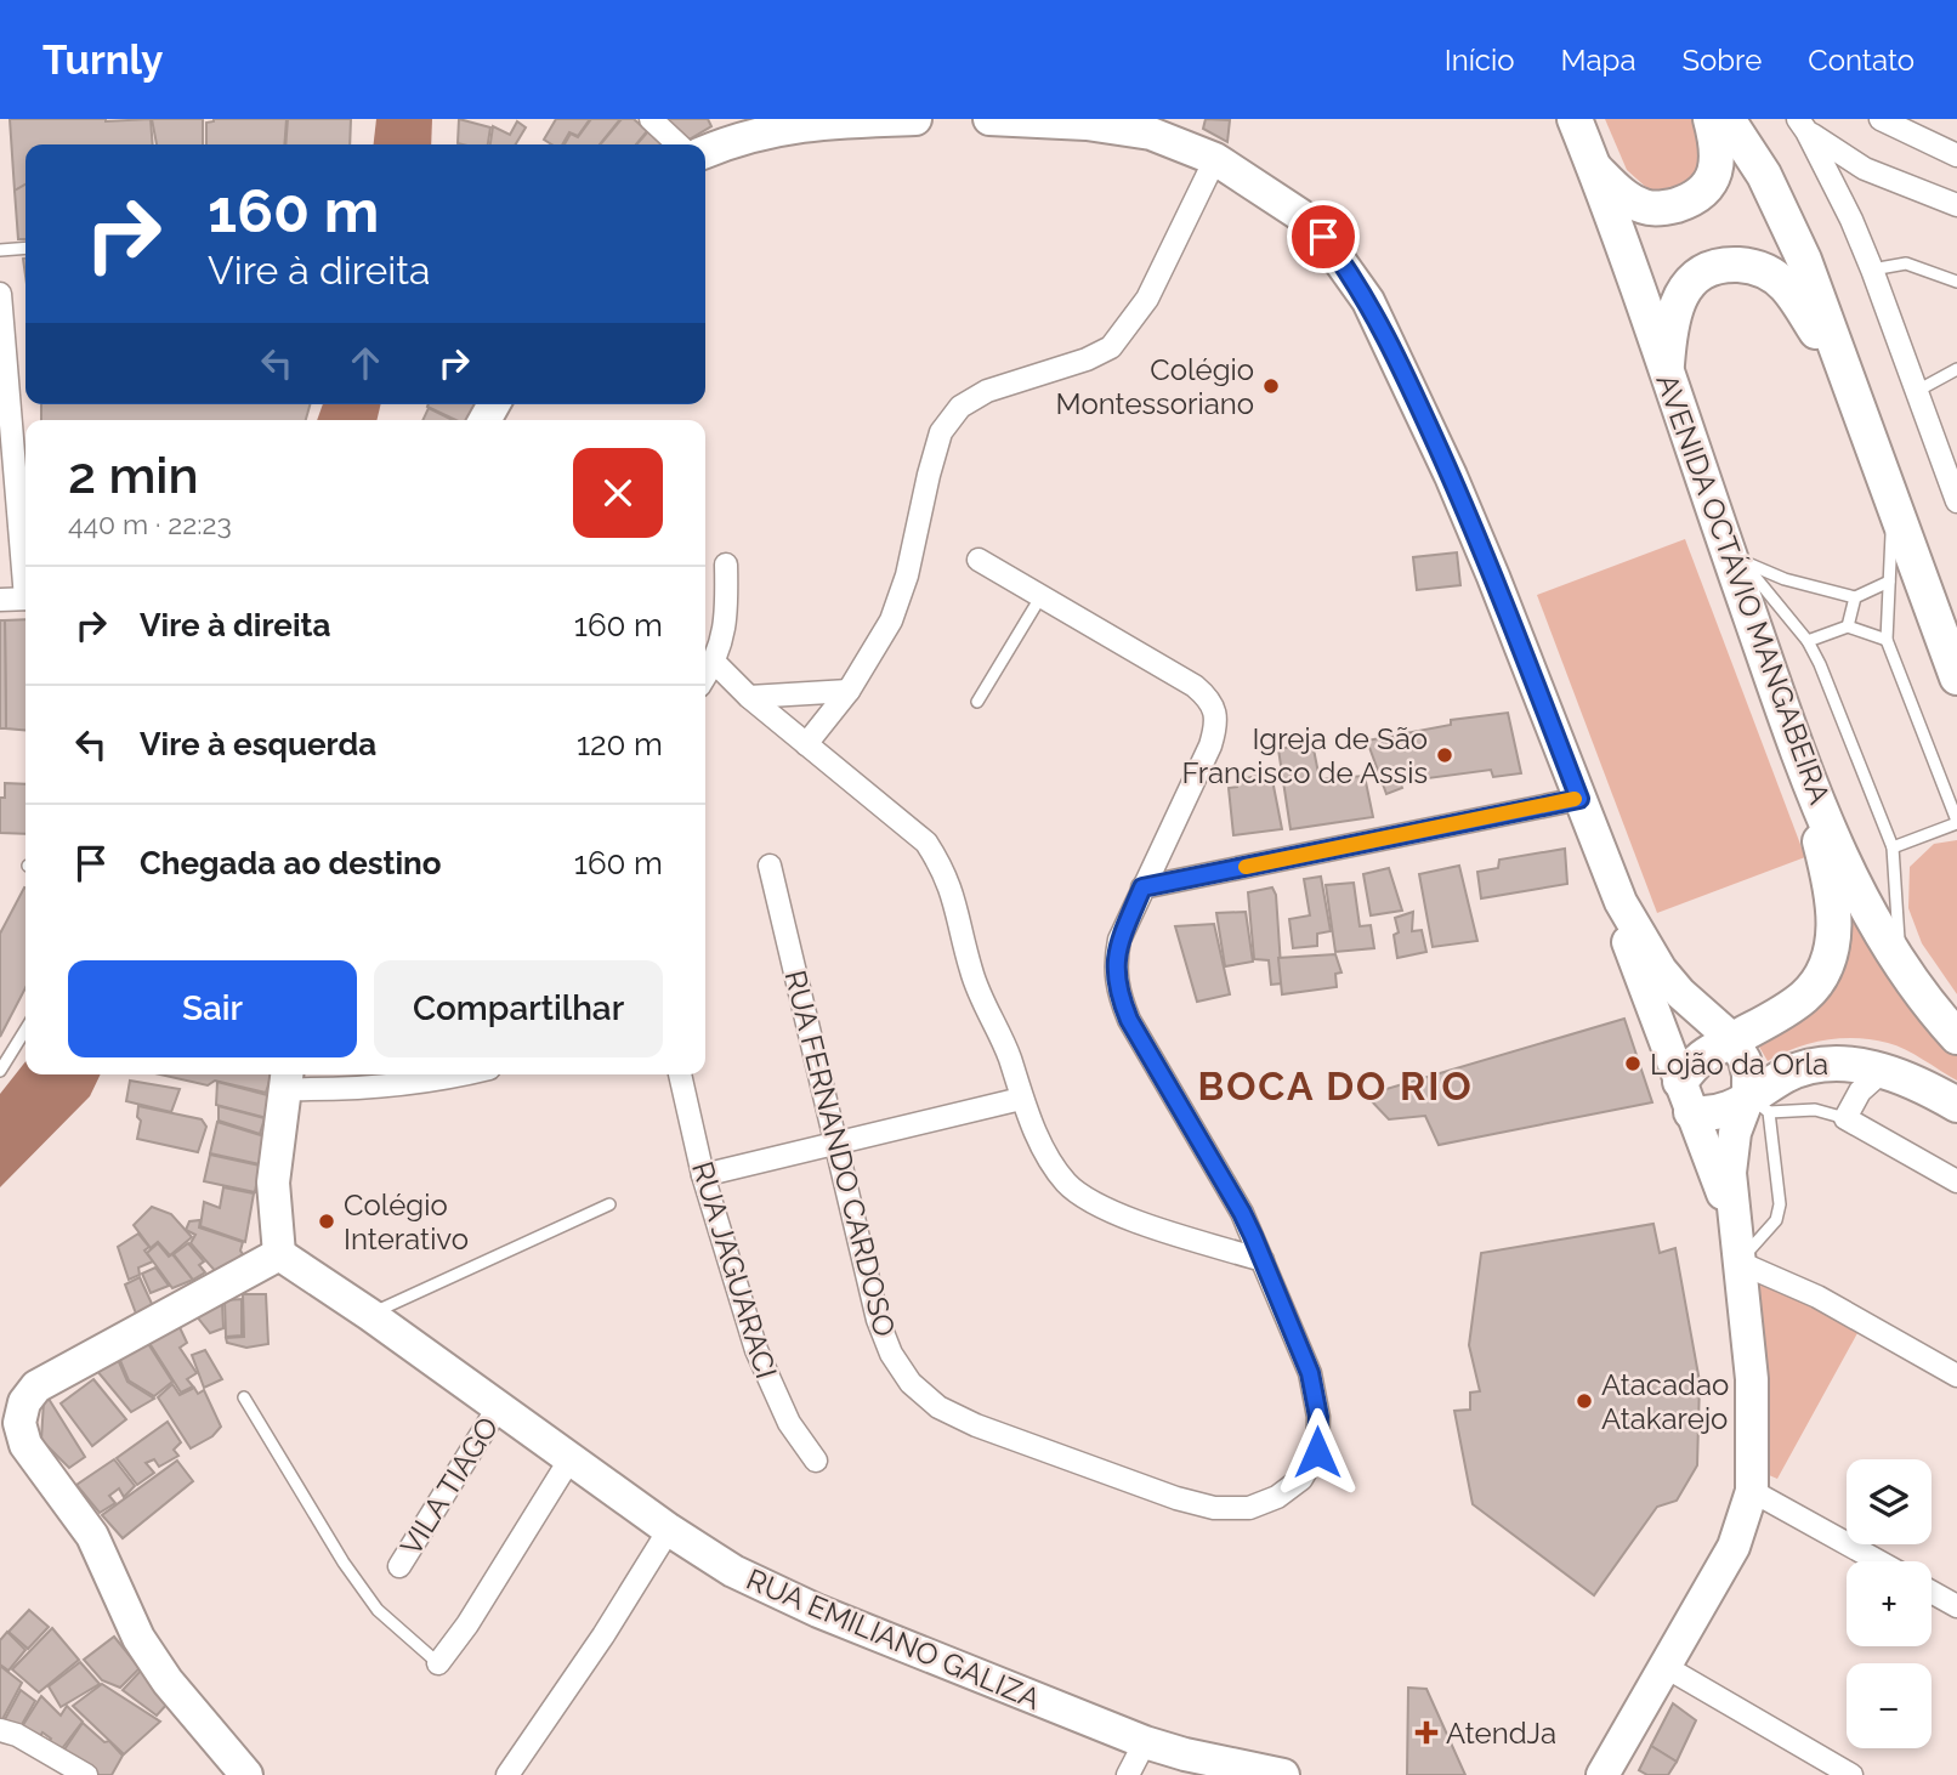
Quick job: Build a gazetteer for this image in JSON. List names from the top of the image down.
{
  "streets": {
    "main road": ["AVENIDA OCTÁVIO MANGABEIRA"],
    "street": [
      "RUA FERNANDO CARDOSO",
      "RUA JAGUARACI",
      "VILA TIAGO",
      "RUA EMILIANO GALIZA"
    ]
  },
  "crossings": [
    ["VILA TIAGO", "RUA EMILIANO GALIZA"]
  ],
  "districts": ["BOCA DO RIO"],
  "places": {
    "other": [
      "Colégio Montessoriano",
      "Igreja de São Francisco de Assis",
      "Lojão da Orla",
      "Colégio Interativo",
      "Atacadao Atakarejo"
    ],
    "health": ["AtendJa"]
  },
  "page": {
    "header": "Turnly",
    "nav": [
      "Início",
      "Mapa",
      "Sobre",
      "Contato"
    ],
    "turn": ["160 m", "Vire à direita"],
    "heading": ["2 min", "440 m · 22:23"],
    "list": [
      {
        "name": "Vire à direita",
        "value": "160 m"
      },
      {
        "name": "Vire à esquerda",
        "value": "120 m"
      },
      {
        "name": "Chegada ao destino",
        "value": "160 m"
      }
    ],
    "buttons": ["Sair", "Compartilhar"],
    "map_buttons": ["+", "−"]
  }
}
